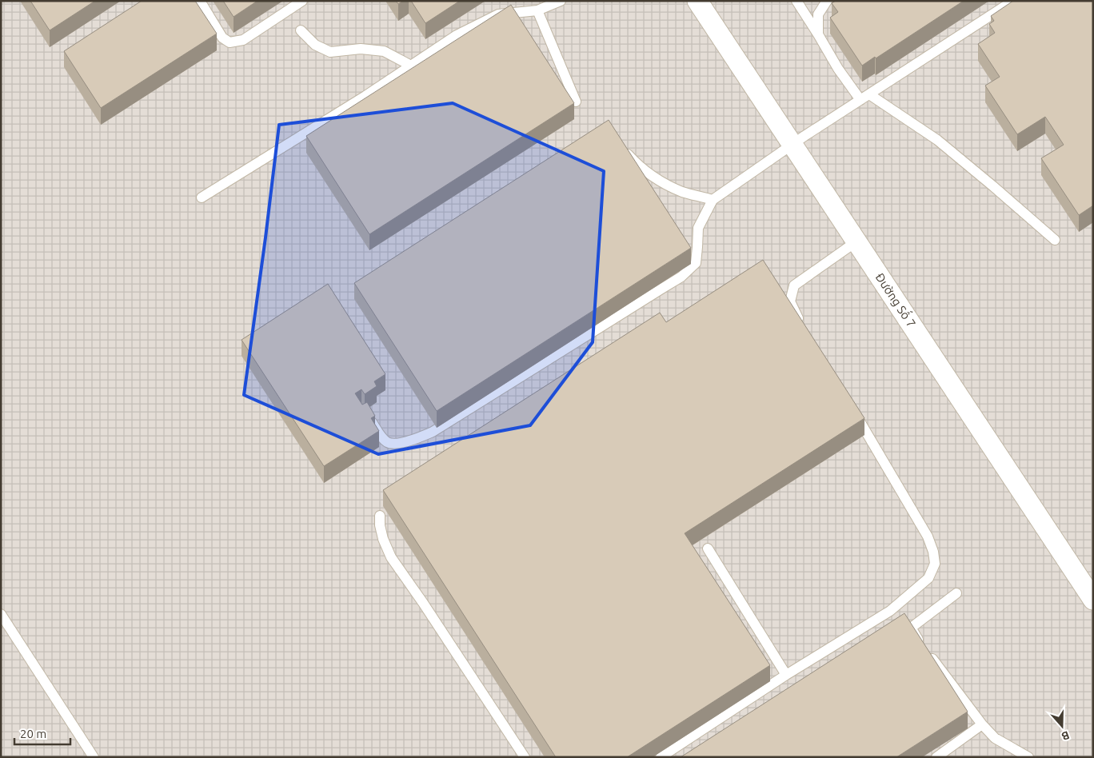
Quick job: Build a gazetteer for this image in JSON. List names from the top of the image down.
{
  "streets": {
    "street": ["Đường Số 7"]
  },
  "scale_bar": "20 m",
  "north": "bottom"
}
